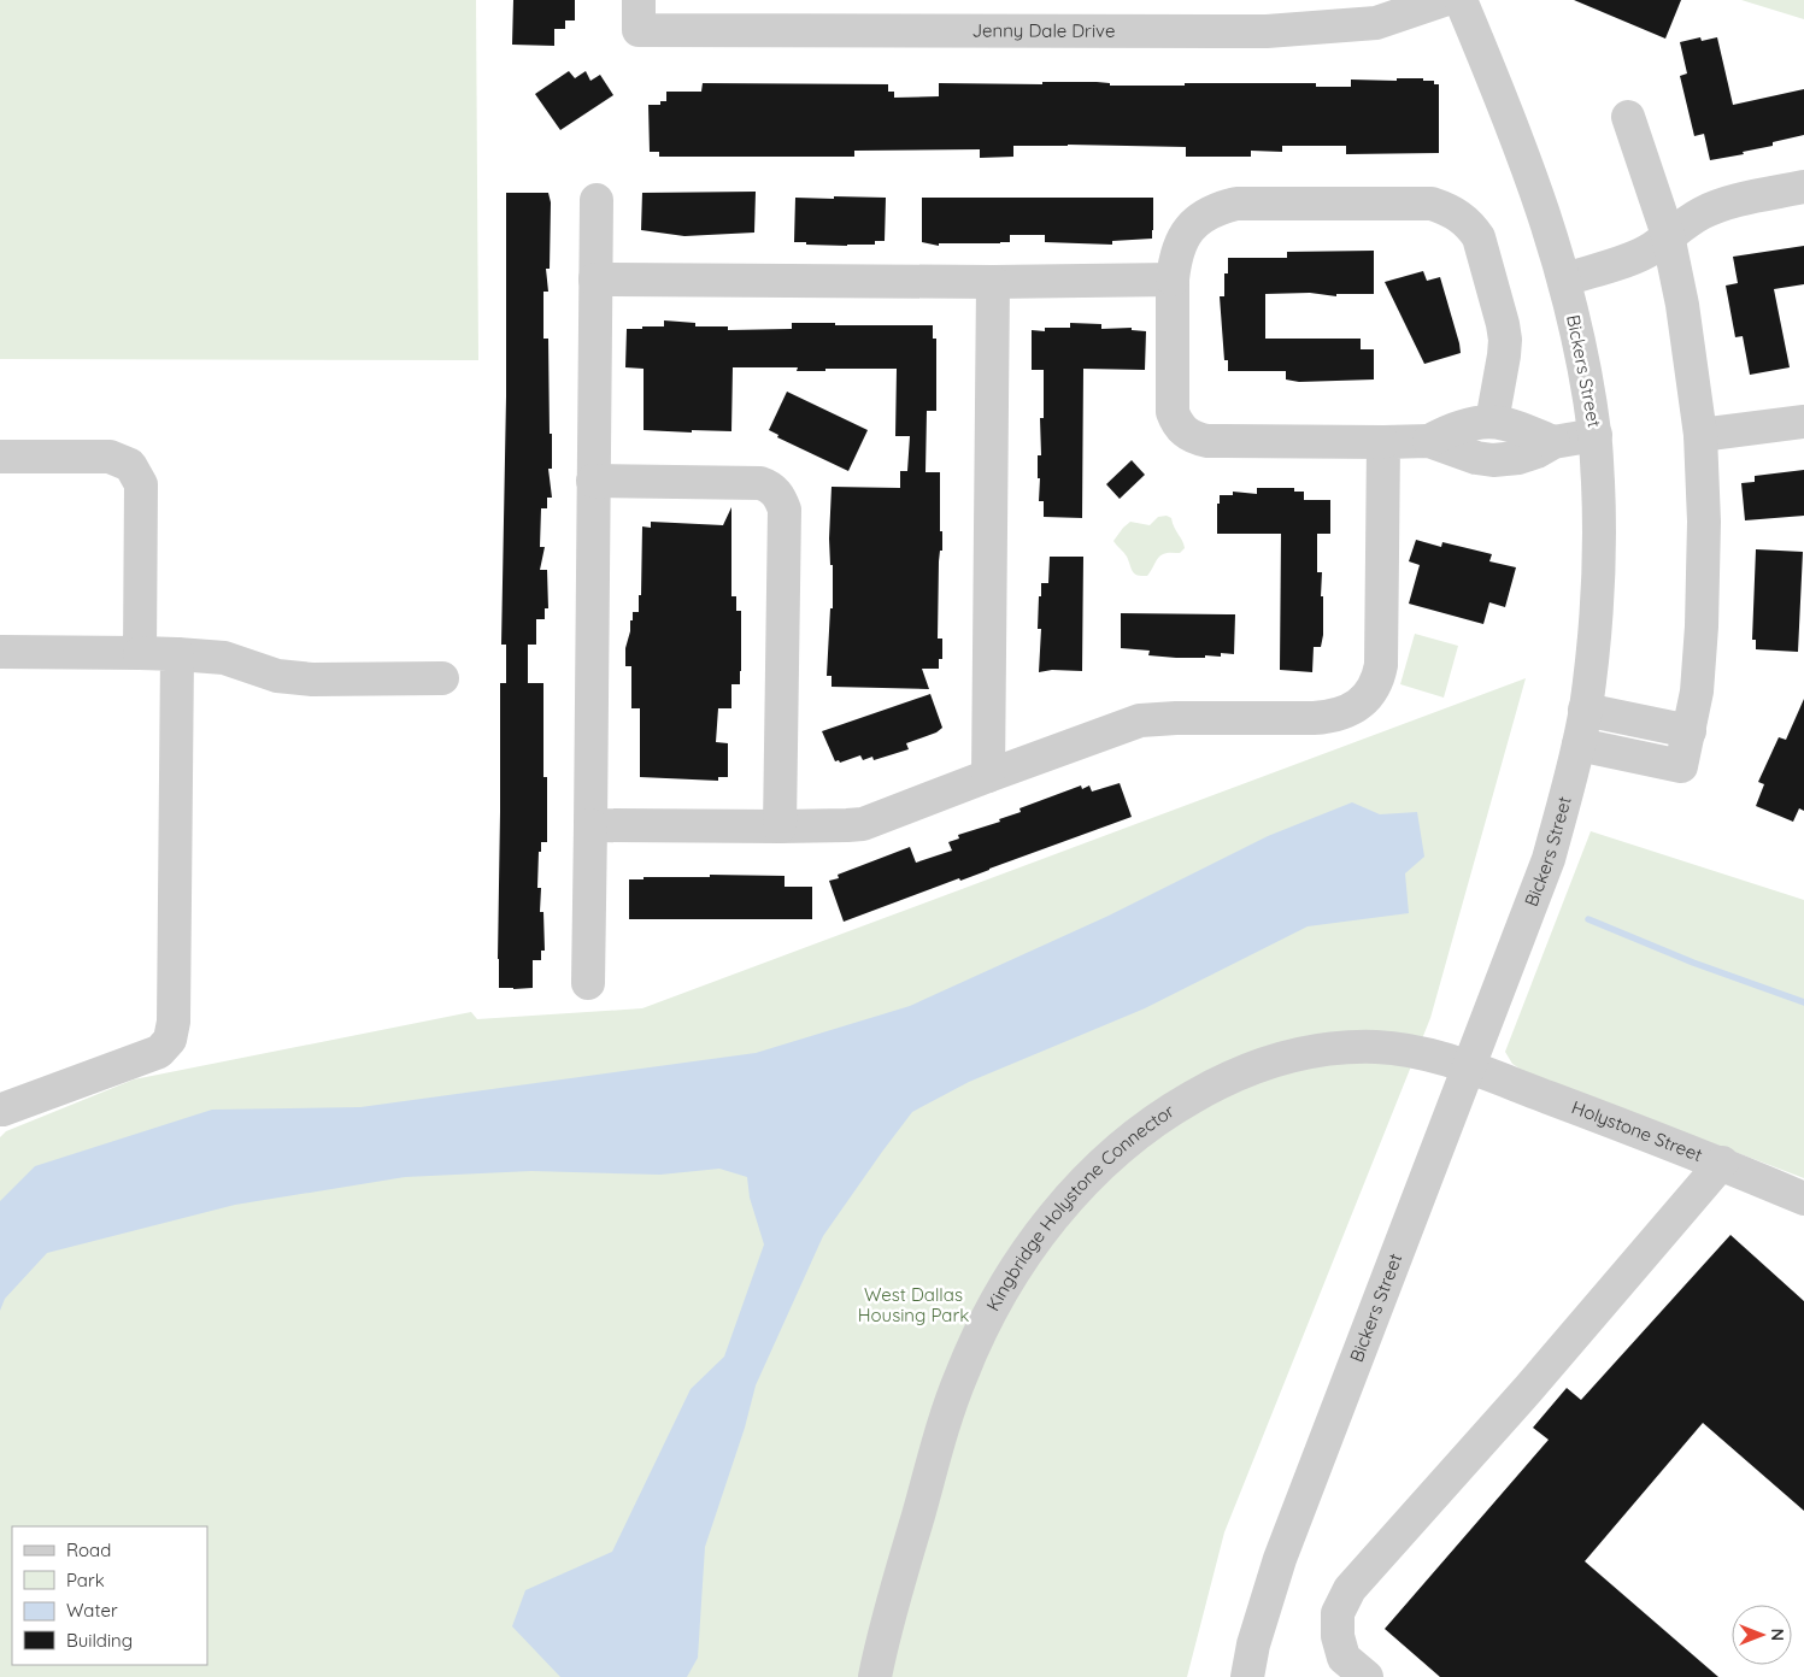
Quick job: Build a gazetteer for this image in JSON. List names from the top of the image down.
{
  "streets": {
    "street": [
      "Jenny Dale Drive",
      "Bickers Street",
      "Holystone Street",
      "Kingbridge Holystone Connector"
    ]
  },
  "crossings": [
    ["Bickers Street", "Holystone Street"],
    ["Bickers Street", "Kingbridge Holystone Connector"],
    ["Holystone Street", "Kingbridge Holystone Connector"]
  ],
  "parks": ["West Dallas Housing Park"],
  "legend": [
    "Road",
    "Park",
    "Water",
    "Building"
  ],
  "north": "right"
}
